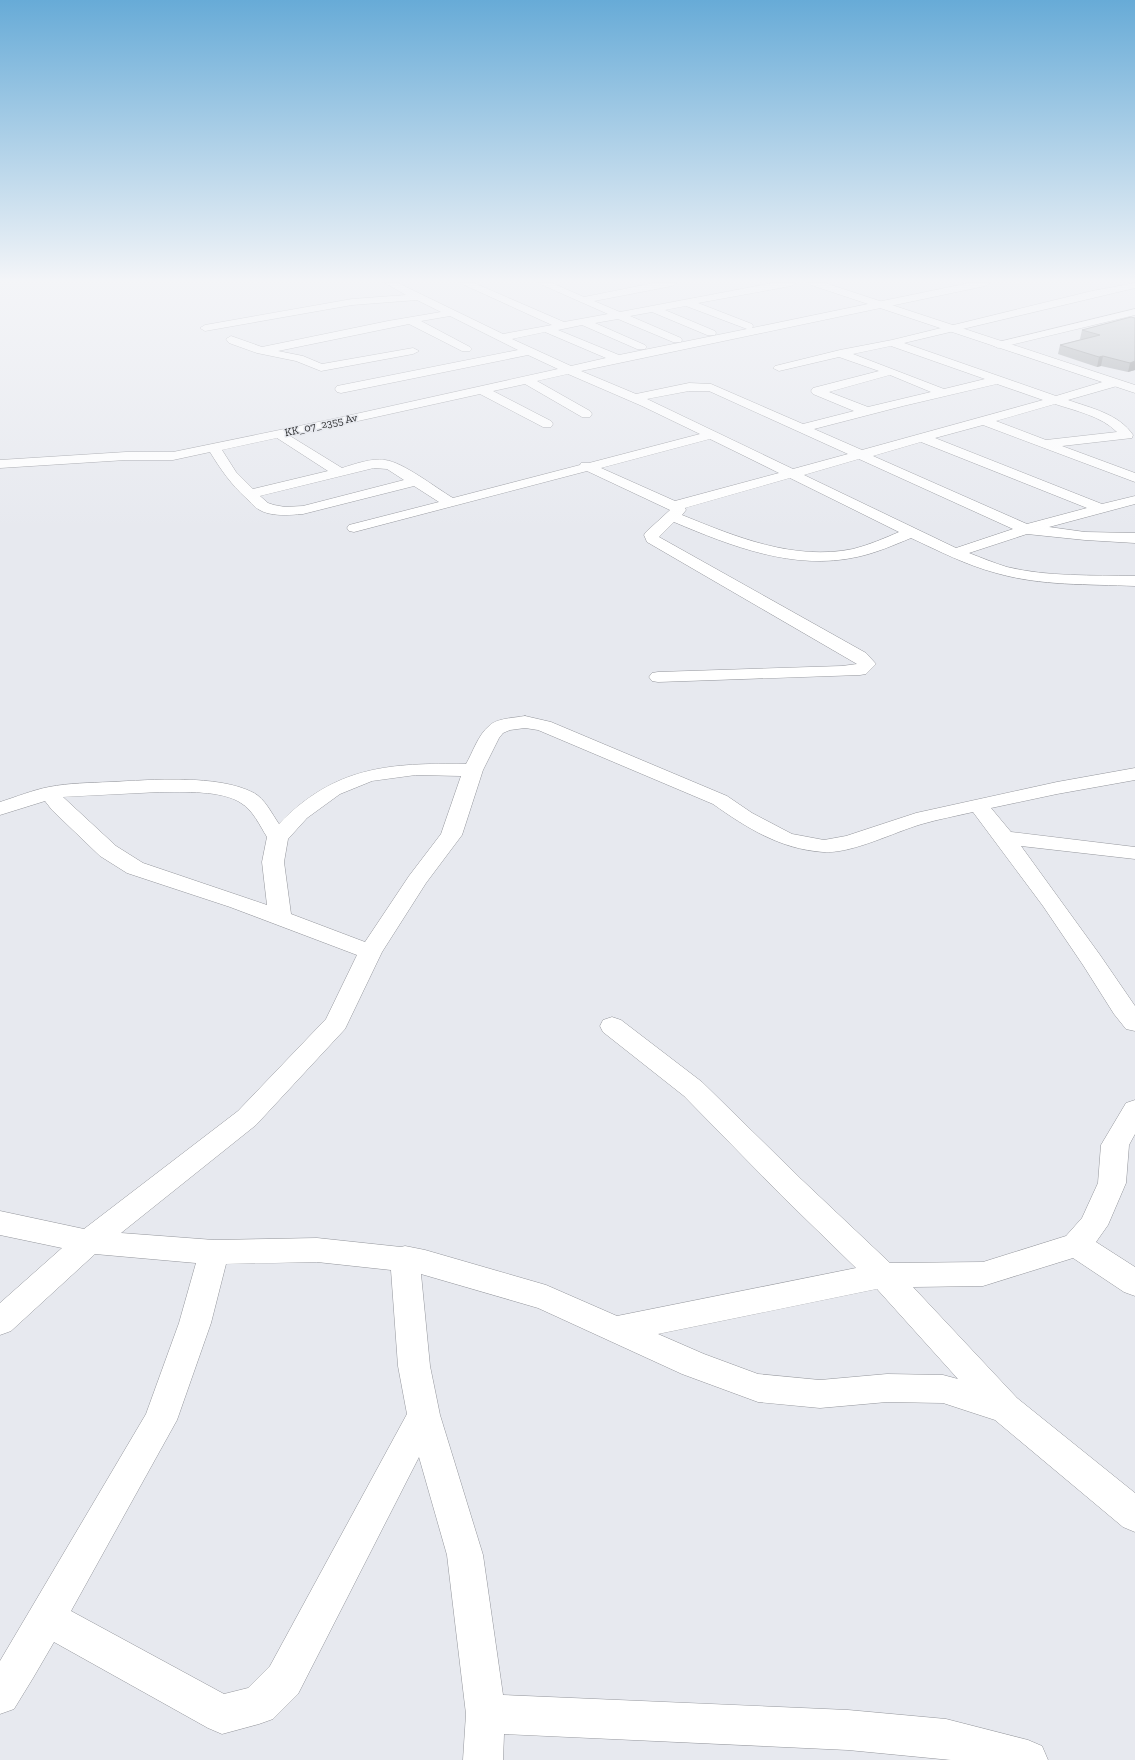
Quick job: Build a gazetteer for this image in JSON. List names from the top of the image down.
{
  "streets": {
    "street": ["KK_07_2355 Av"]
  }
}
